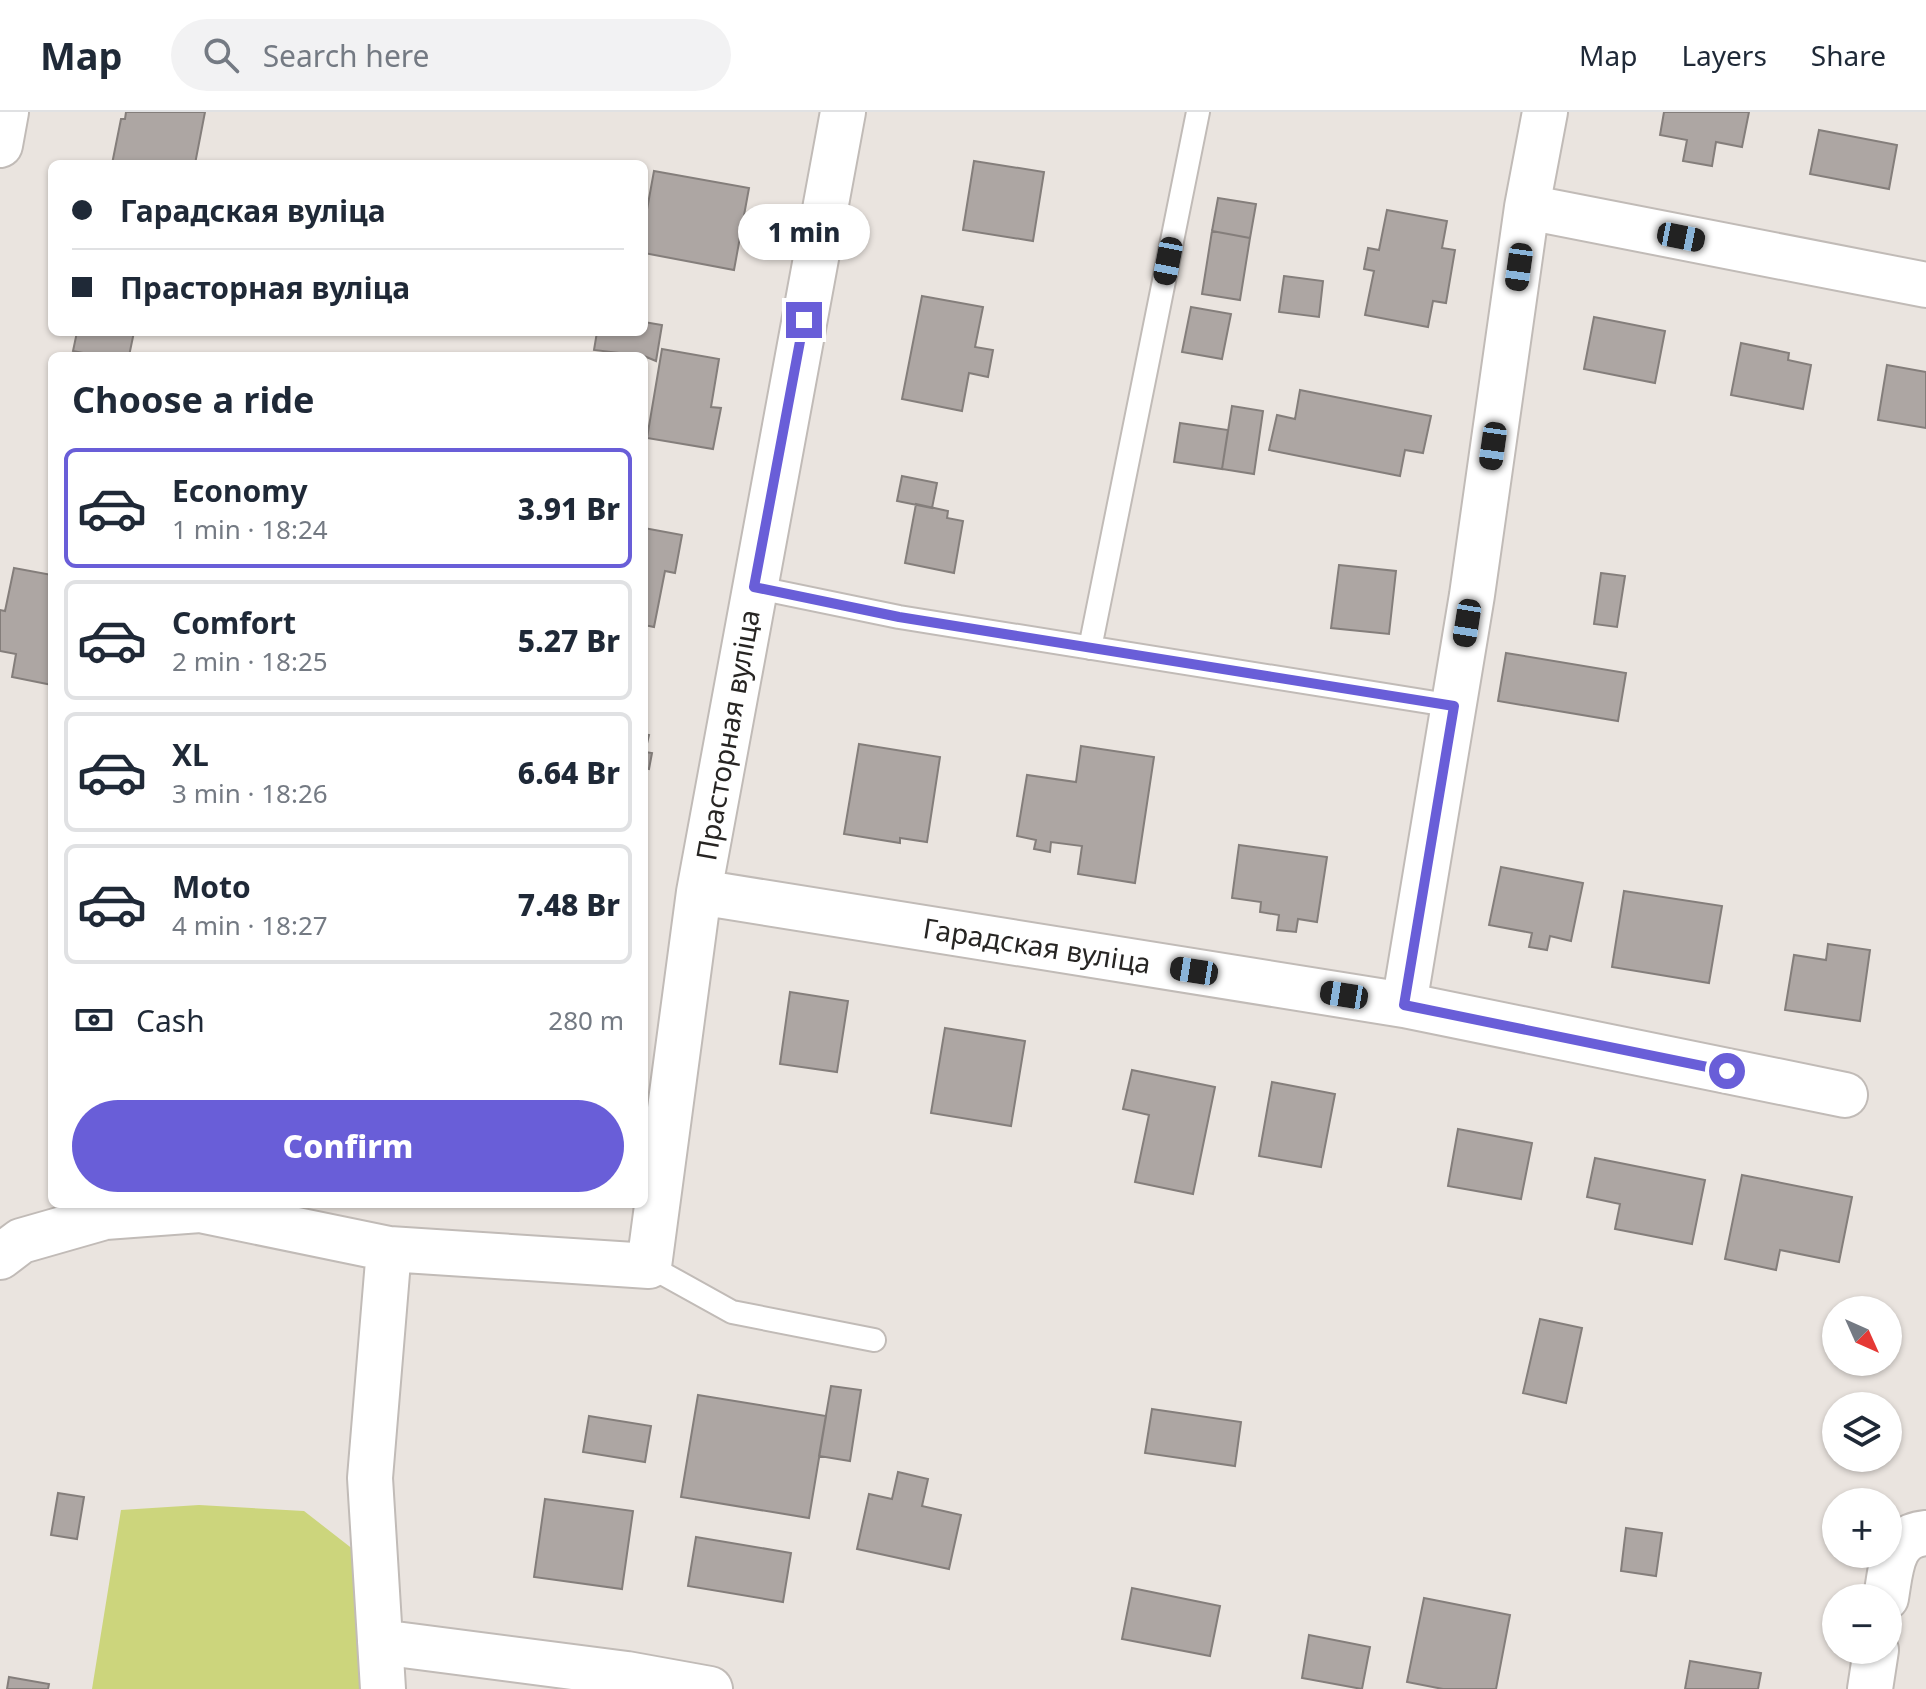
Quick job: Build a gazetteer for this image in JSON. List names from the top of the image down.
{
  "streets": {
    "street": ["Прасторная вуліца", "Гарадская вуліца"]
  },
  "crossings": [
    ["Прасторная вуліца", "Гарадская вуліца"]
  ],
  "north": "bottom right",
  "page": {
    "header": "Map",
    "search": "Search here",
    "nav": ["Map", "Layers", "Share"],
    "banner": ["Гарадская вуліца", "Прасторная вуліца"],
    "bubble": "1 min",
    "heading": "Choose a ride",
    "list": [
      {
        "name": "Economy",
        "note": "1 min · 18:24",
        "value": "3.91 Br"
      },
      {
        "name": "Comfort",
        "note": "2 min · 18:25",
        "value": "5.27 Br"
      },
      {
        "name": "XL",
        "note": "3 min · 18:26",
        "value": "6.64 Br"
      },
      {
        "name": "Moto",
        "note": "4 min · 18:27",
        "value": "7.48 Br"
      }
    ],
    "pay": ["Cash", "280 m"],
    "buttons": "Confirm",
    "map_buttons": ["+", "−"]
  }
}
